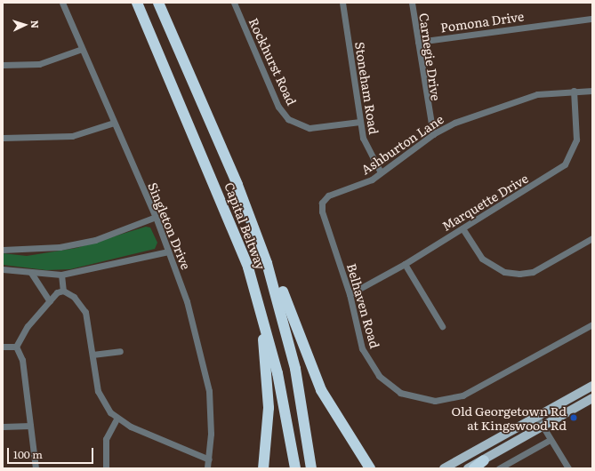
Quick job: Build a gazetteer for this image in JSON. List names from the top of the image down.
{
  "streets": {
    "highway": ["Capital Beltway"],
    "street": [
      "Pomona Drive",
      "Carnegie Drive",
      "Rockhurst Road",
      "Stoneham Road",
      "Ashburton Lane",
      "Marquette Drive",
      "Singleton Drive",
      "Belhaven Road"
    ]
  },
  "crossings": [
    ["Pomona Drive", "Carnegie Drive"],
    ["Carnegie Drive", "Ashburton Lane"],
    ["Rockhurst Road", "Stoneham Road"],
    ["Stoneham Road", "Ashburton Lane"],
    ["Ashburton Lane", "Marquette Drive"],
    ["Ashburton Lane", "Belhaven Road"],
    ["Marquette Drive", "Belhaven Road"]
  ],
  "places": ["Old Georgetown Rd at Kingswood Rd"],
  "scale_bar": "100 m",
  "north": "right"
}
